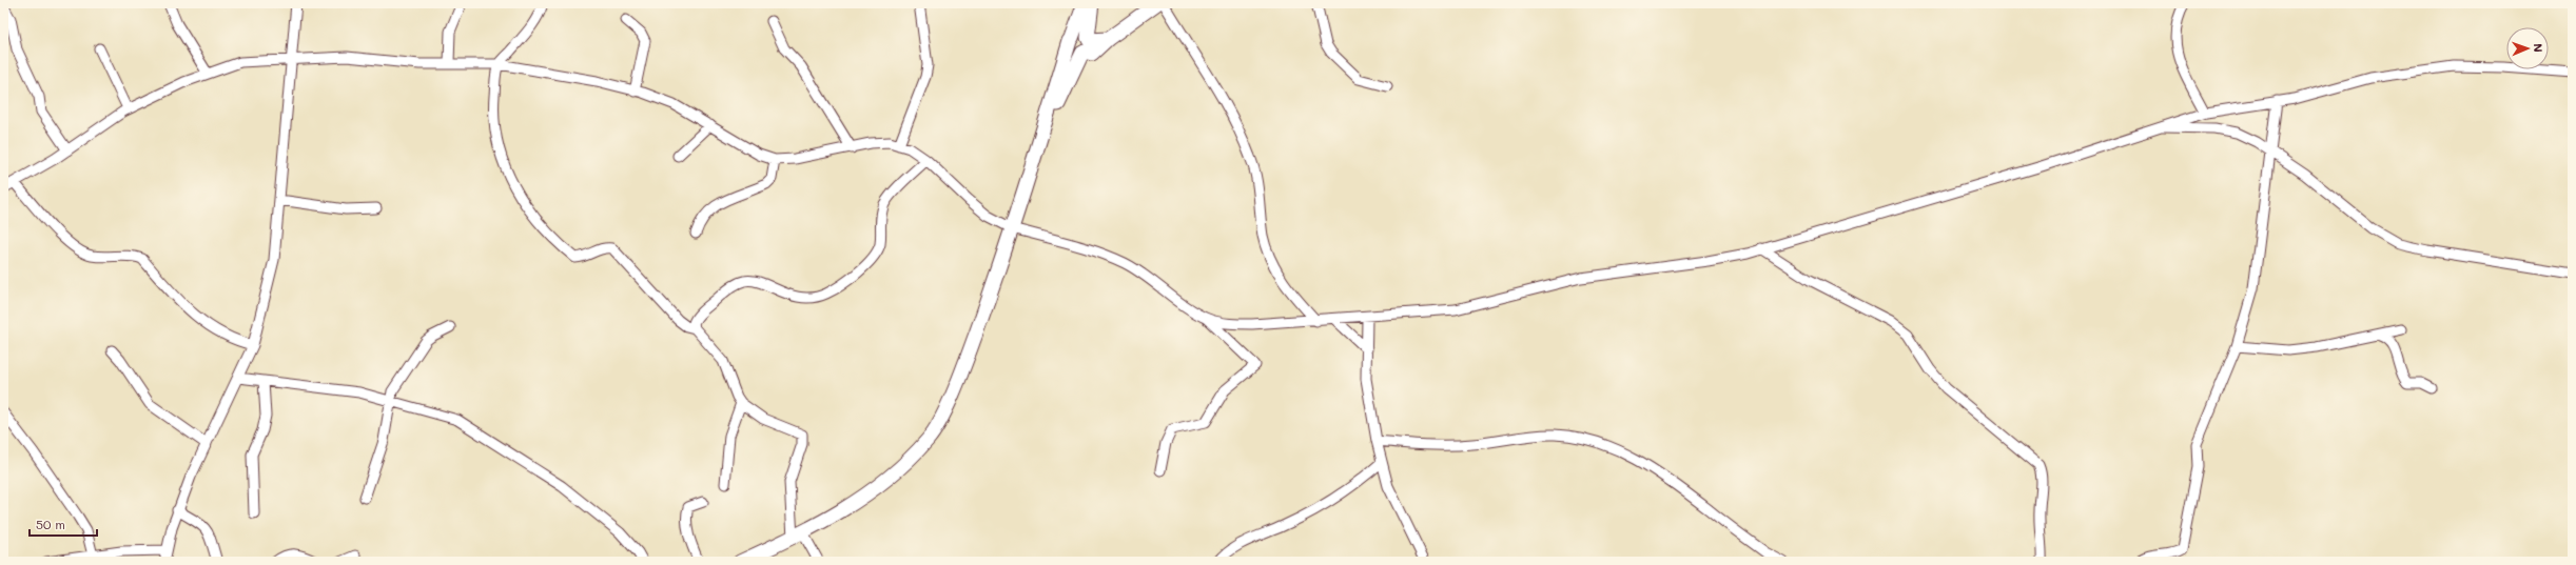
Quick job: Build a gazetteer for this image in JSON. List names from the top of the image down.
{
  "scale_bar": "50 m",
  "north": "right"
}
